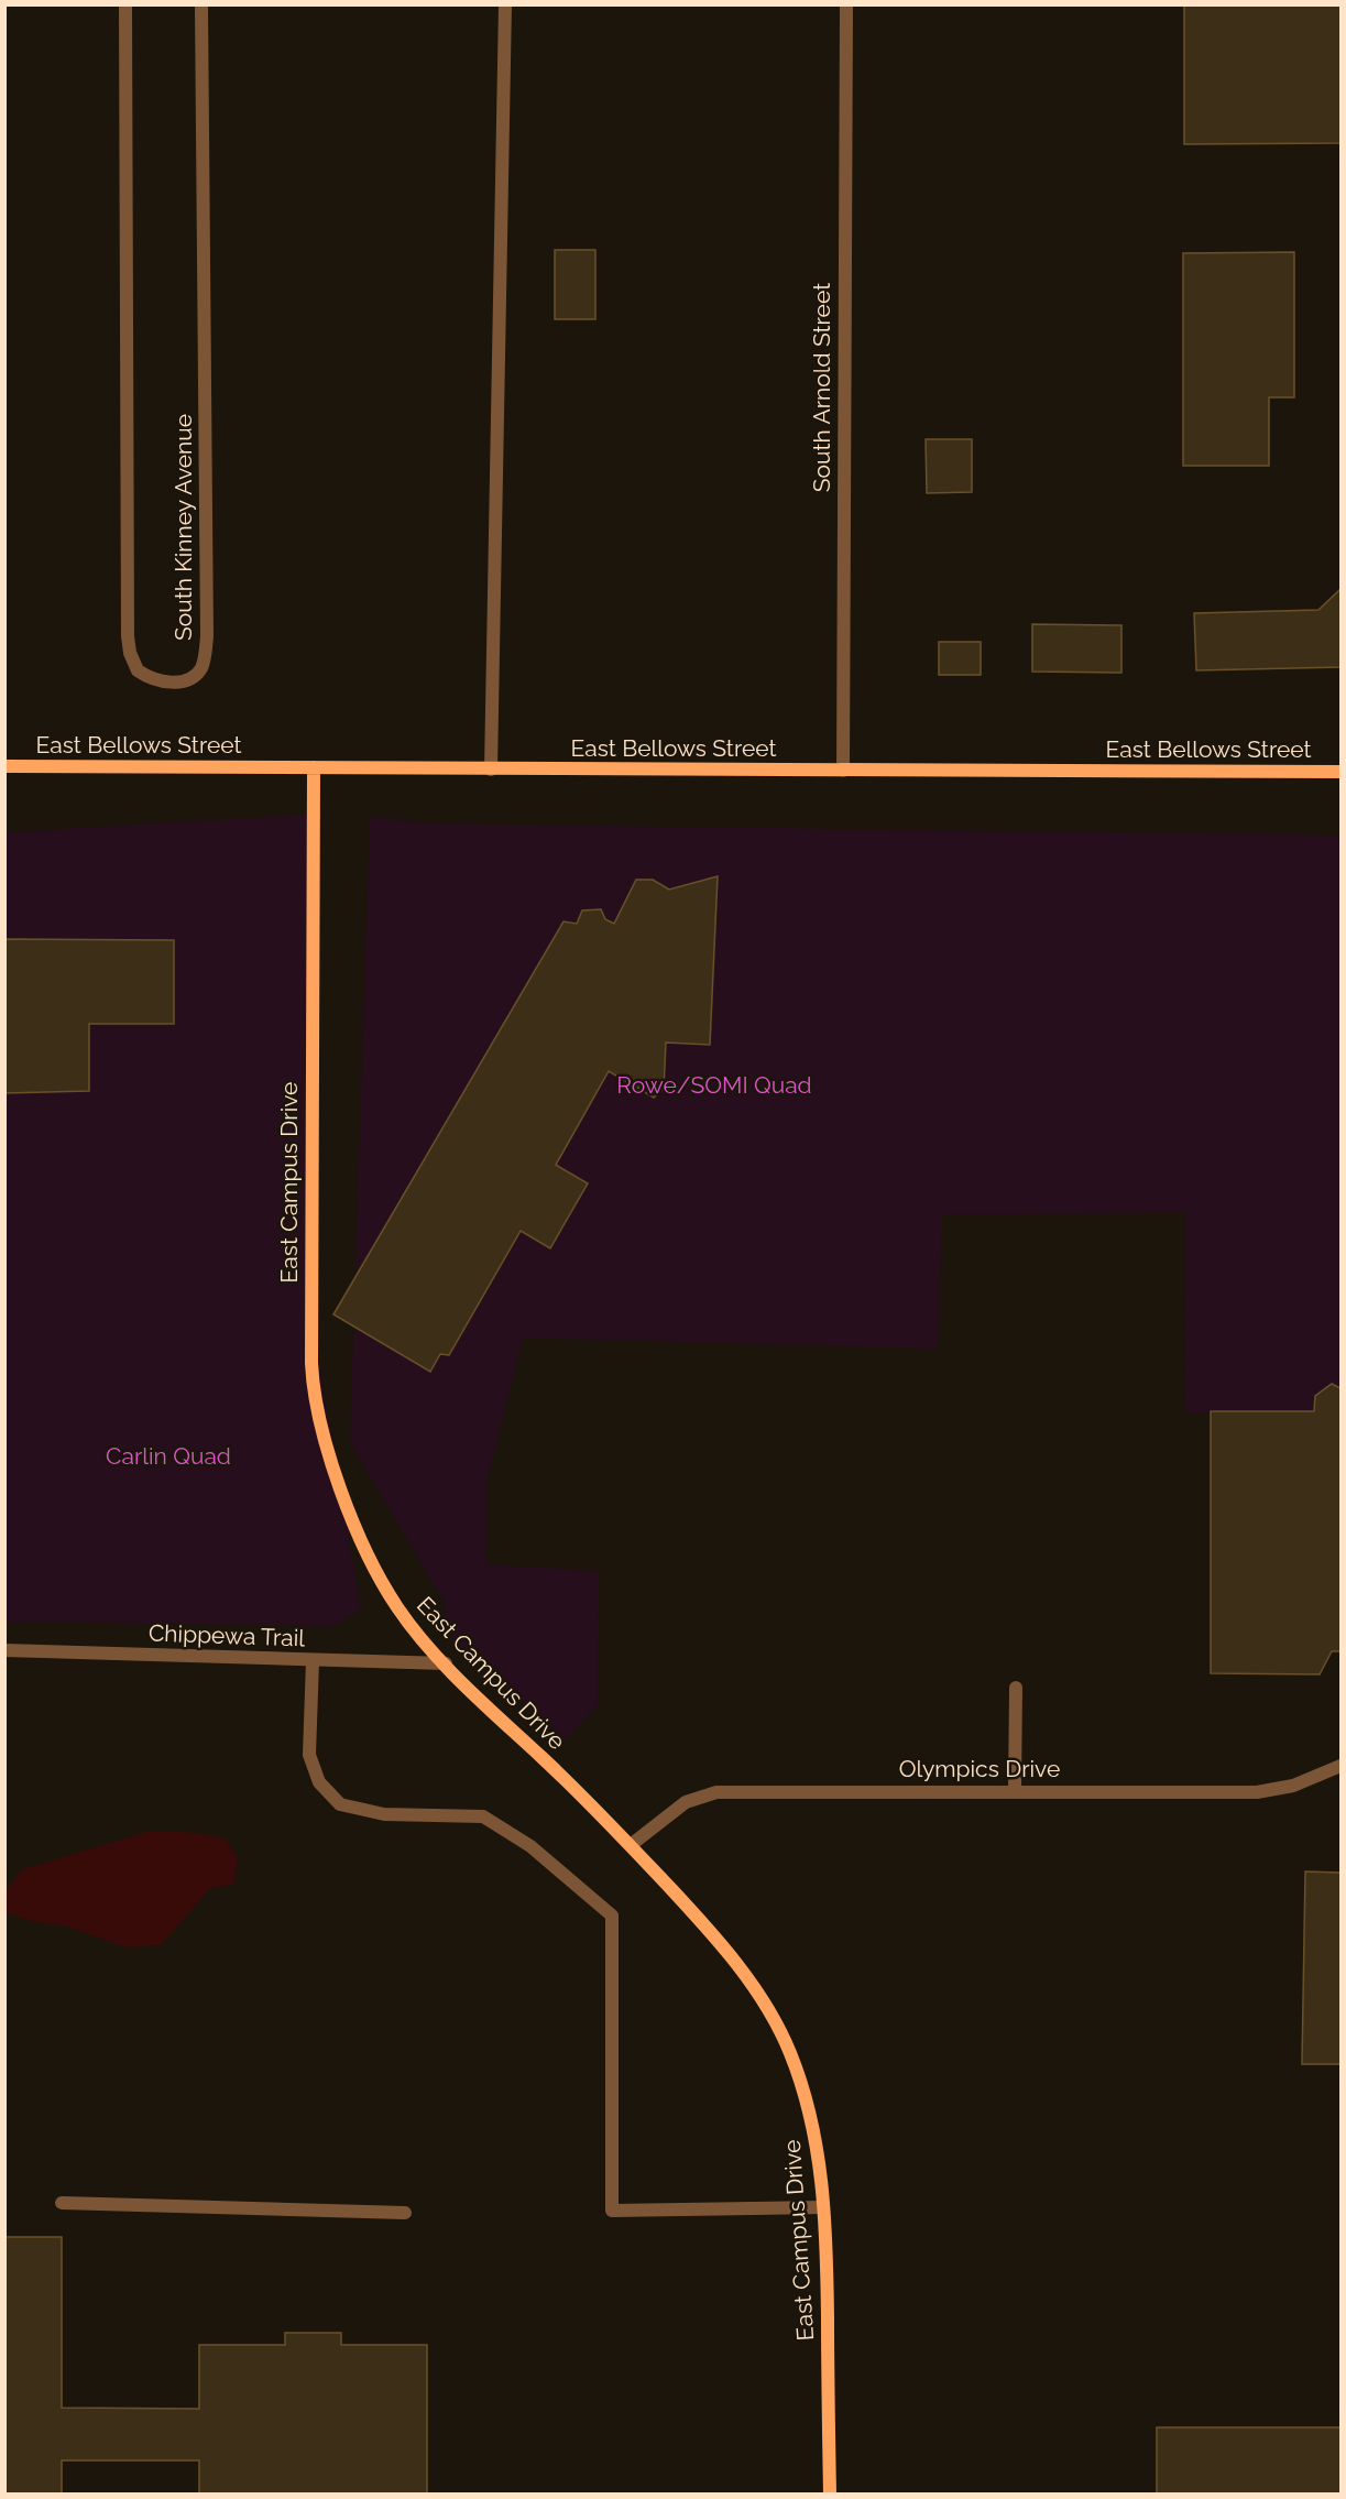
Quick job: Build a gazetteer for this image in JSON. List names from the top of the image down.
{
  "streets": {
    "street": [
      "South Arnold Street",
      "South Kinney Avenue",
      "East Bellows Street",
      "East Campus Drive",
      "Chippewa Trail",
      "Olympics Drive"
    ]
  },
  "crossings": [
    ["South Arnold Street", "East Bellows Street"],
    ["East Bellows Street", "East Campus Drive"],
    ["East Campus Drive", "Chippewa Trail"],
    ["East Campus Drive", "Olympics Drive"]
  ],
  "parks": ["Rowe/SOMI Quad", "Carlin Quad"]
}
